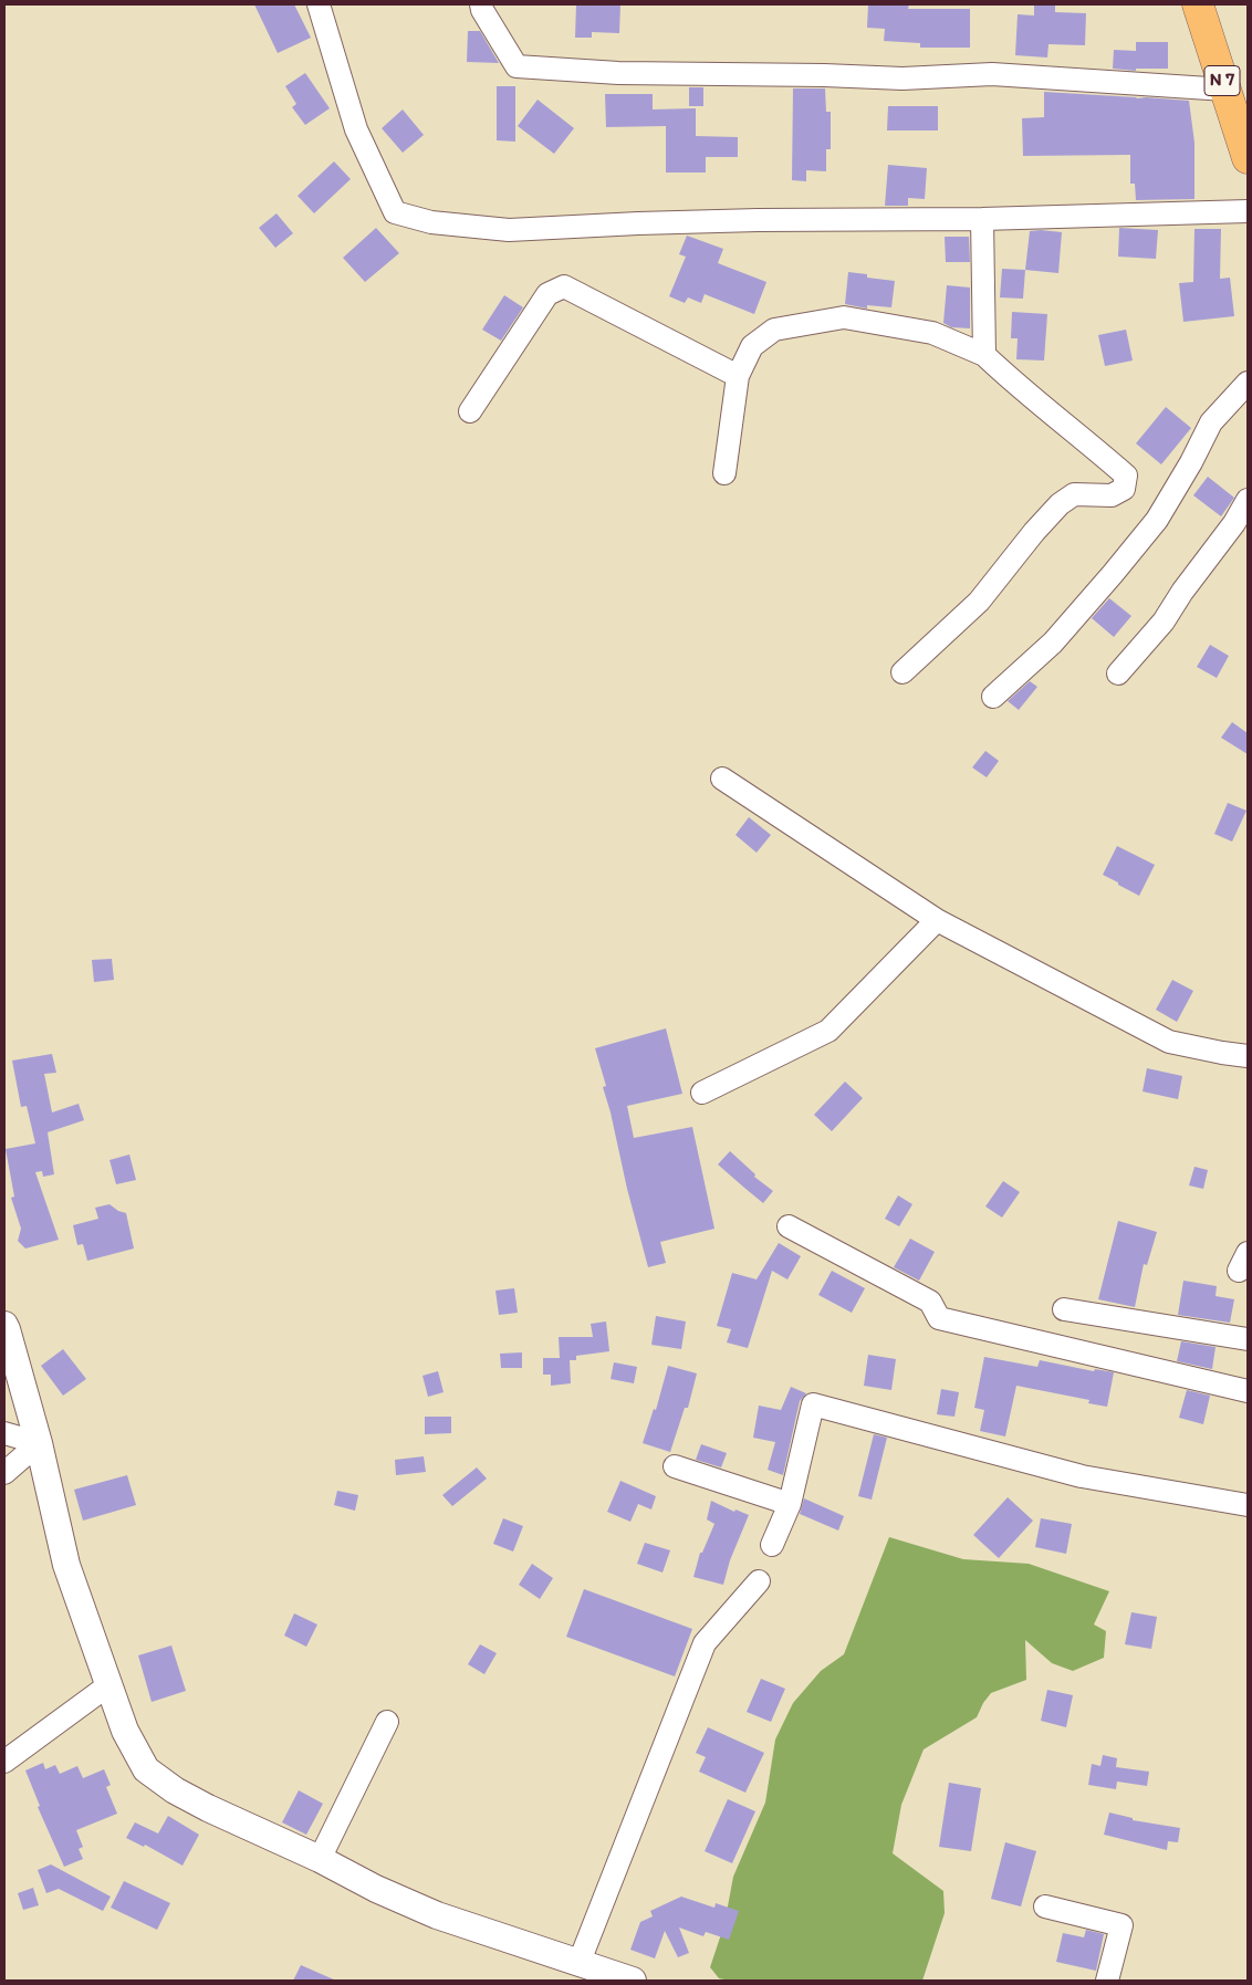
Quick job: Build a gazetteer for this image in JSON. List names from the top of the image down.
{
  "streets": {
    "main road": ["N 7"]
  }
}
